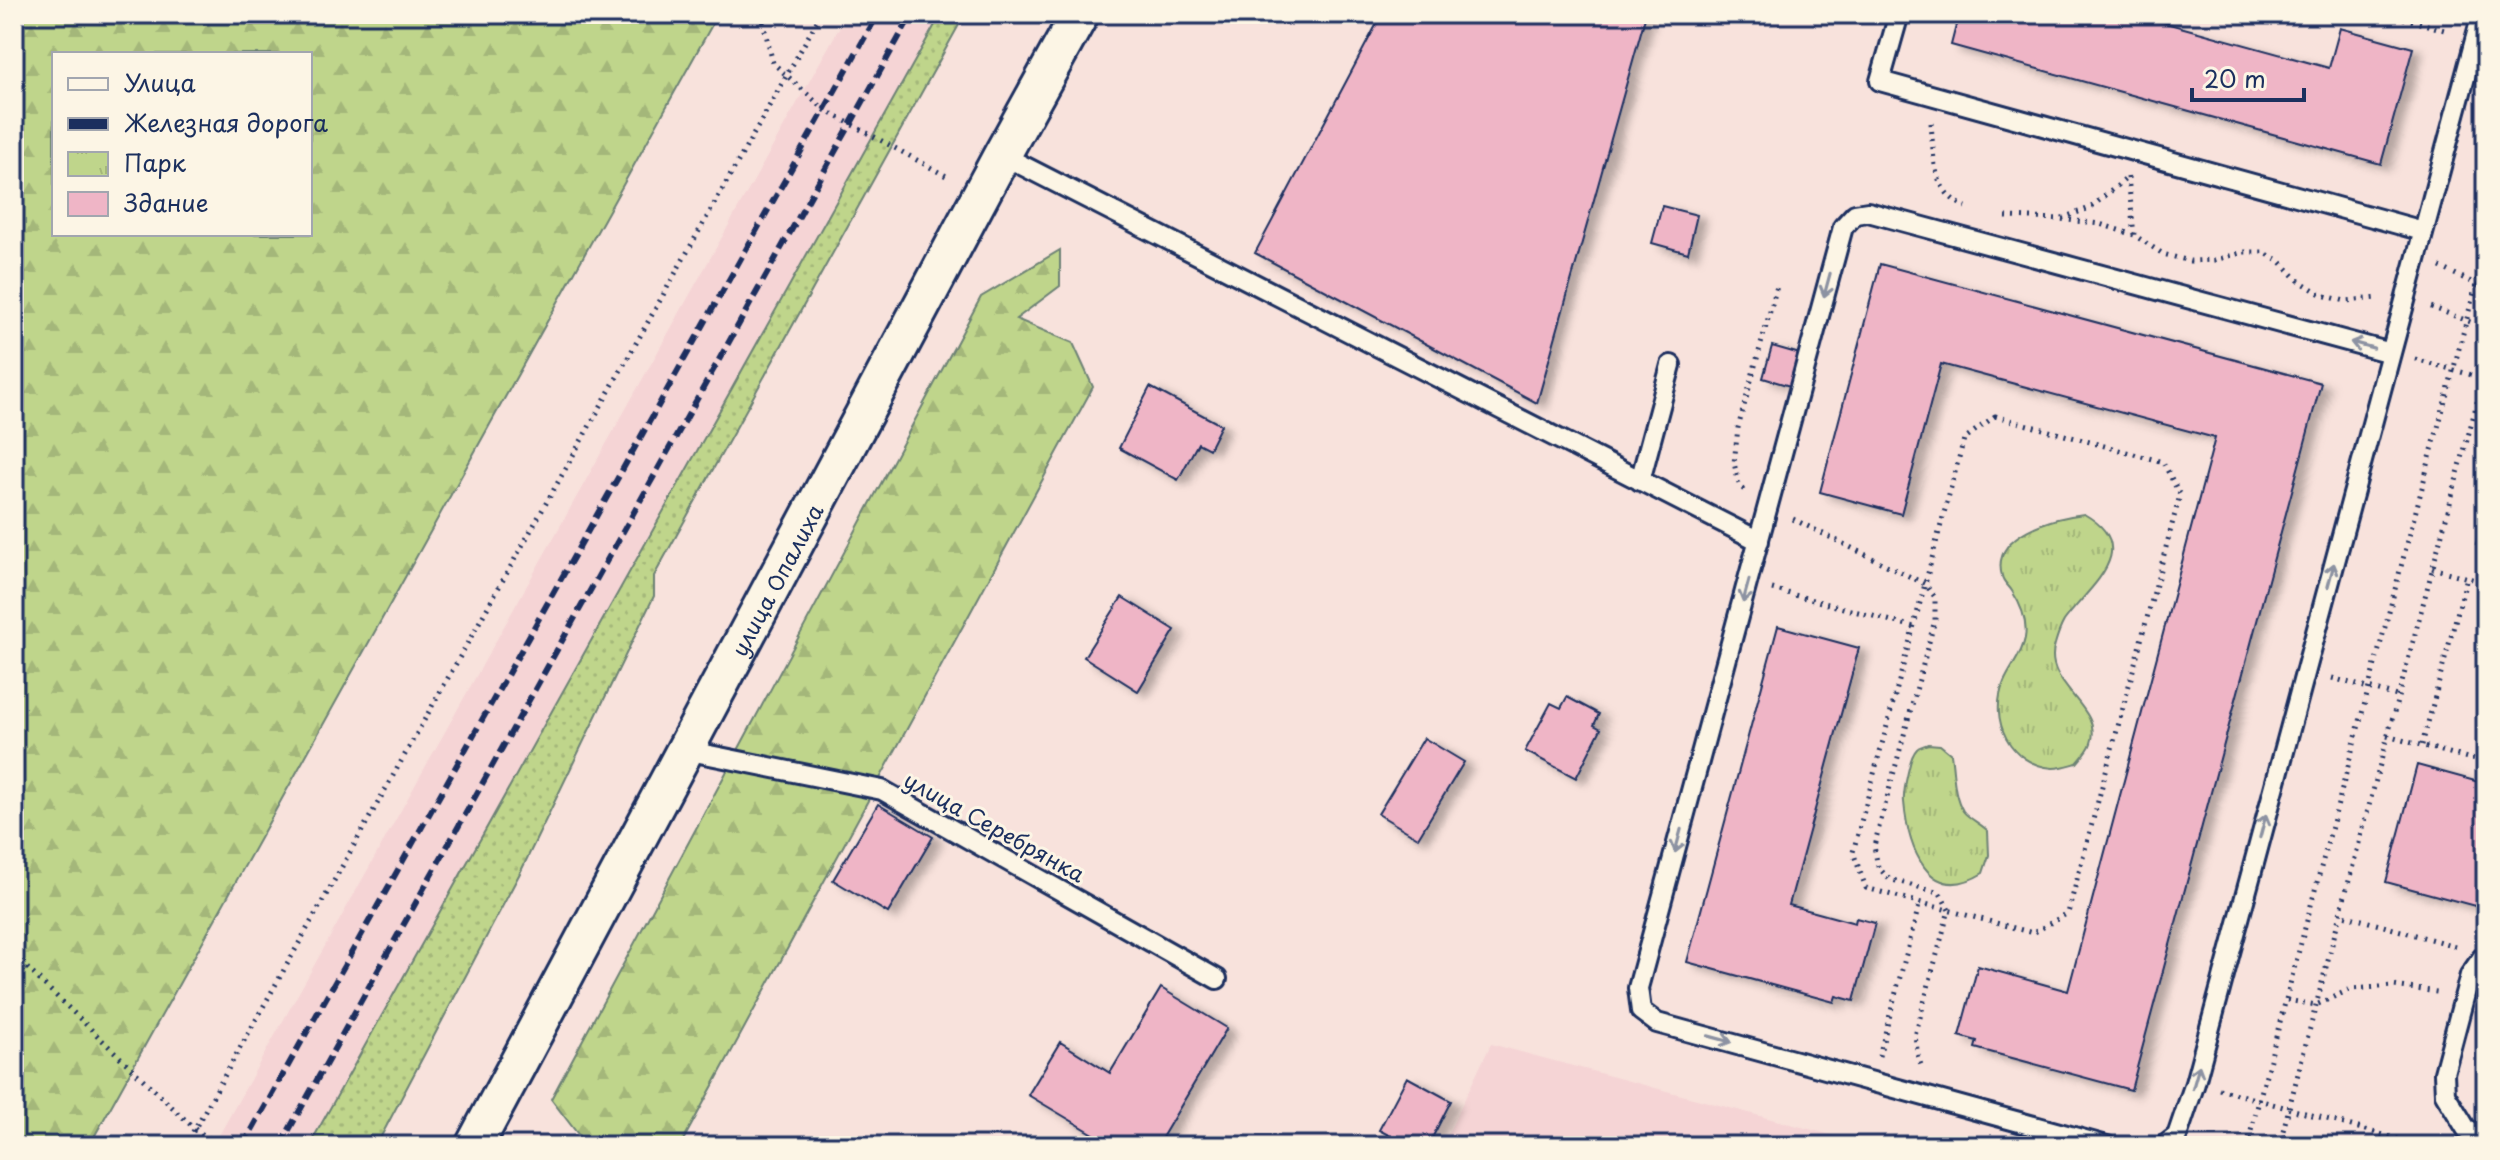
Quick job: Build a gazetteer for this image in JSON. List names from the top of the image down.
{
  "streets": {
    "street": ["улица Опалиха"],
    "lane": ["улица Серебрянка"]
  },
  "crossings": [
    ["улица Опалиха", "улица Серебрянка"]
  ],
  "legend": [
    "Улица",
    "Железная дорога",
    "Парк",
    "Здание"
  ],
  "scale_bar": "20 m"
}
